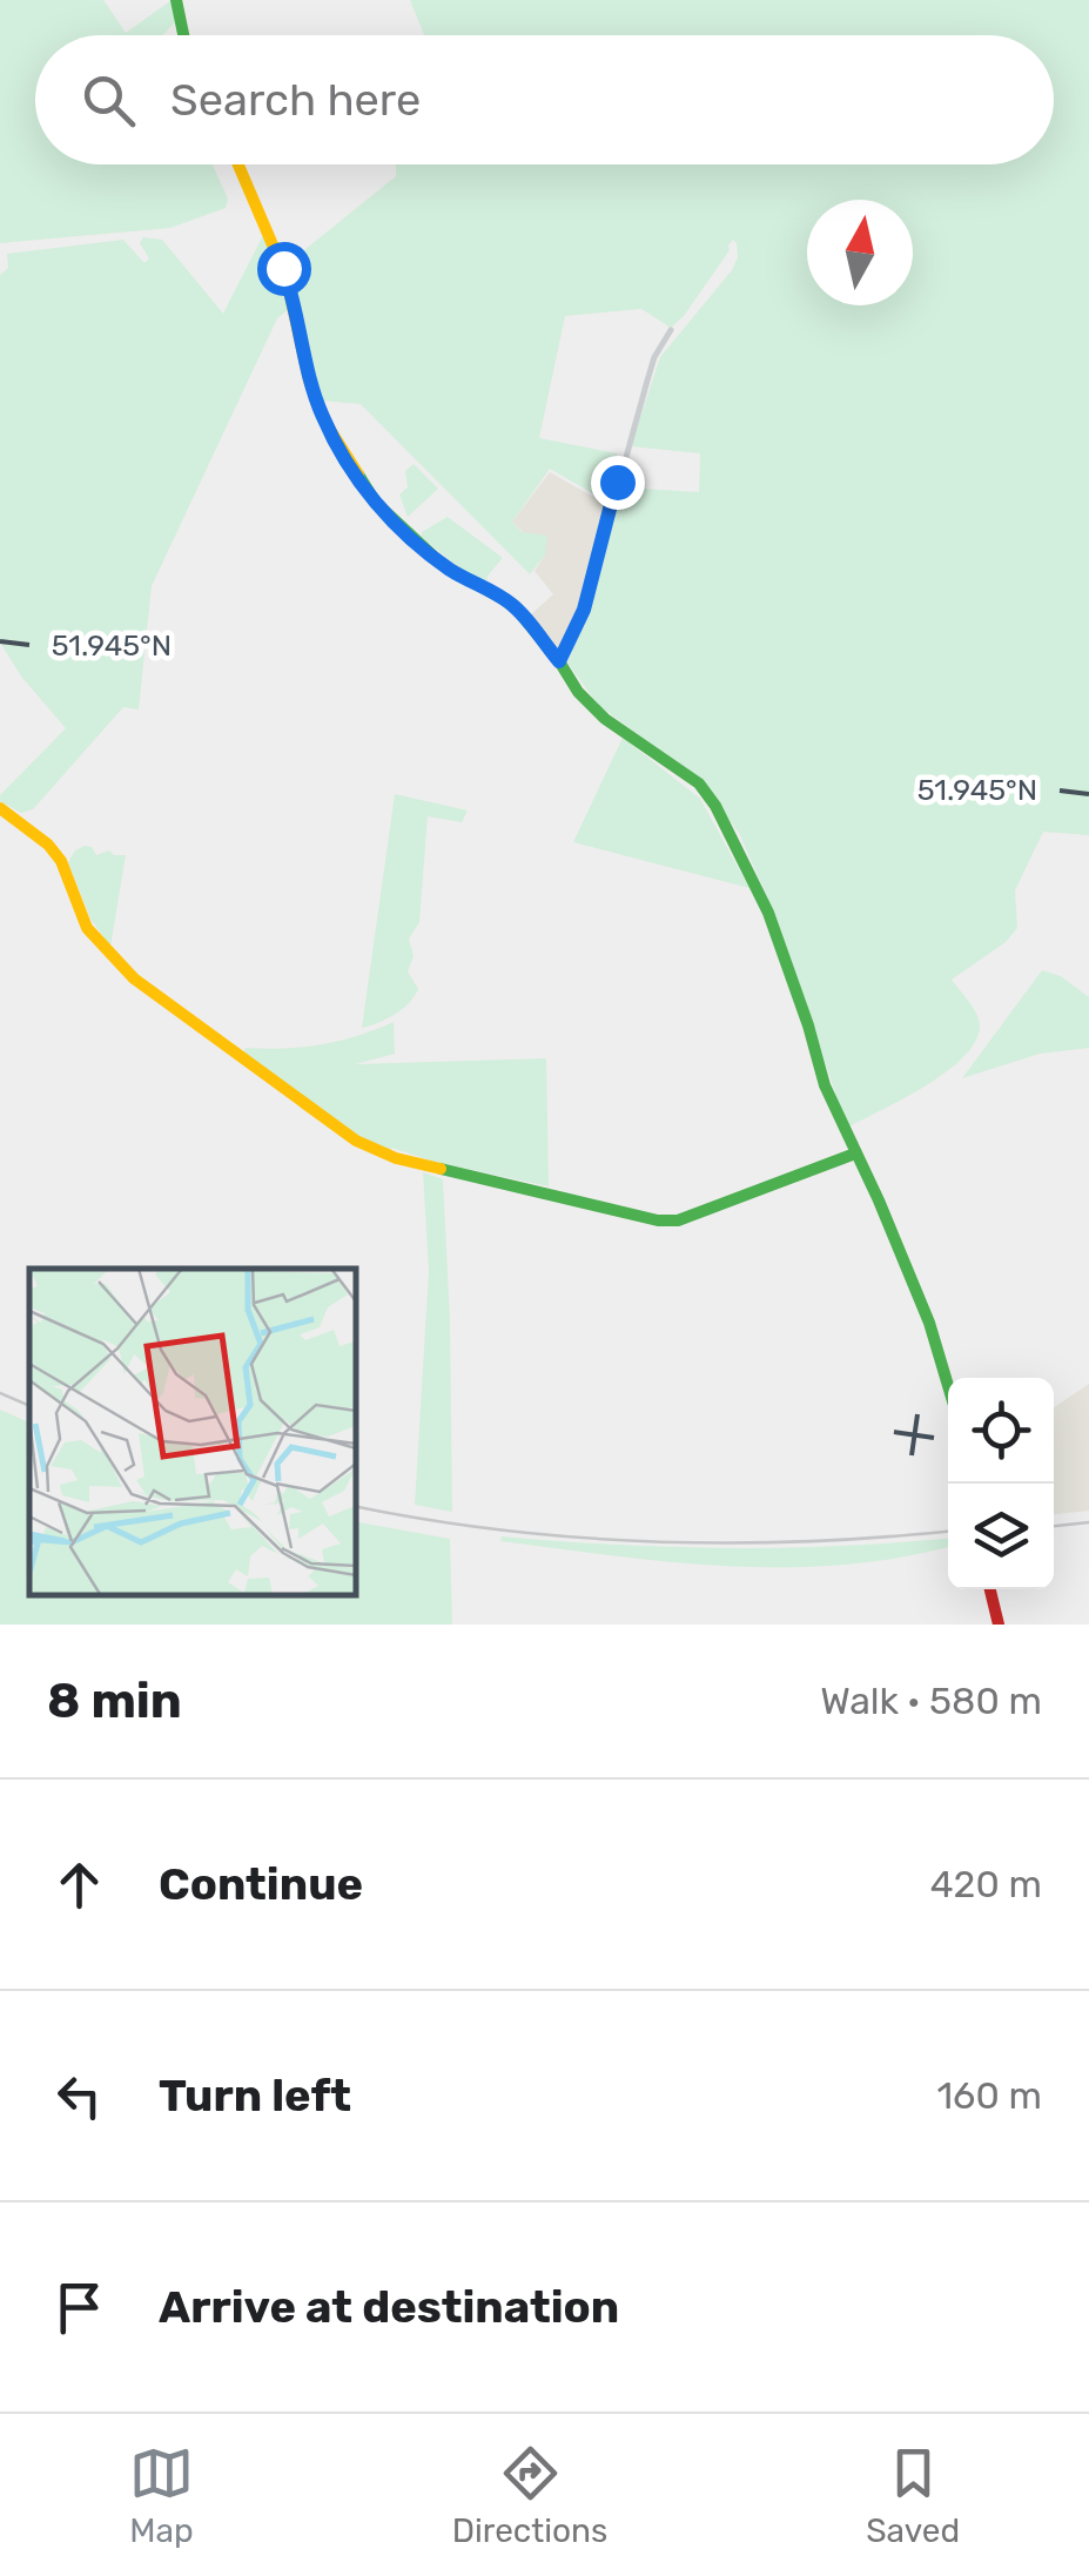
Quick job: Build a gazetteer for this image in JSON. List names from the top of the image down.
{
  "north": "top",
  "page": {
    "search": "Search here",
    "heading": ["8 min", "Walk · 580 m"],
    "list": [
      ["Continue", "420 m"],
      ["Turn left", "160 m"],
      "Arrive at destination"
    ],
    "nav": ["Map", "Directions", "Saved"]
  },
  "coordinates": ["51.945°N"]
}
